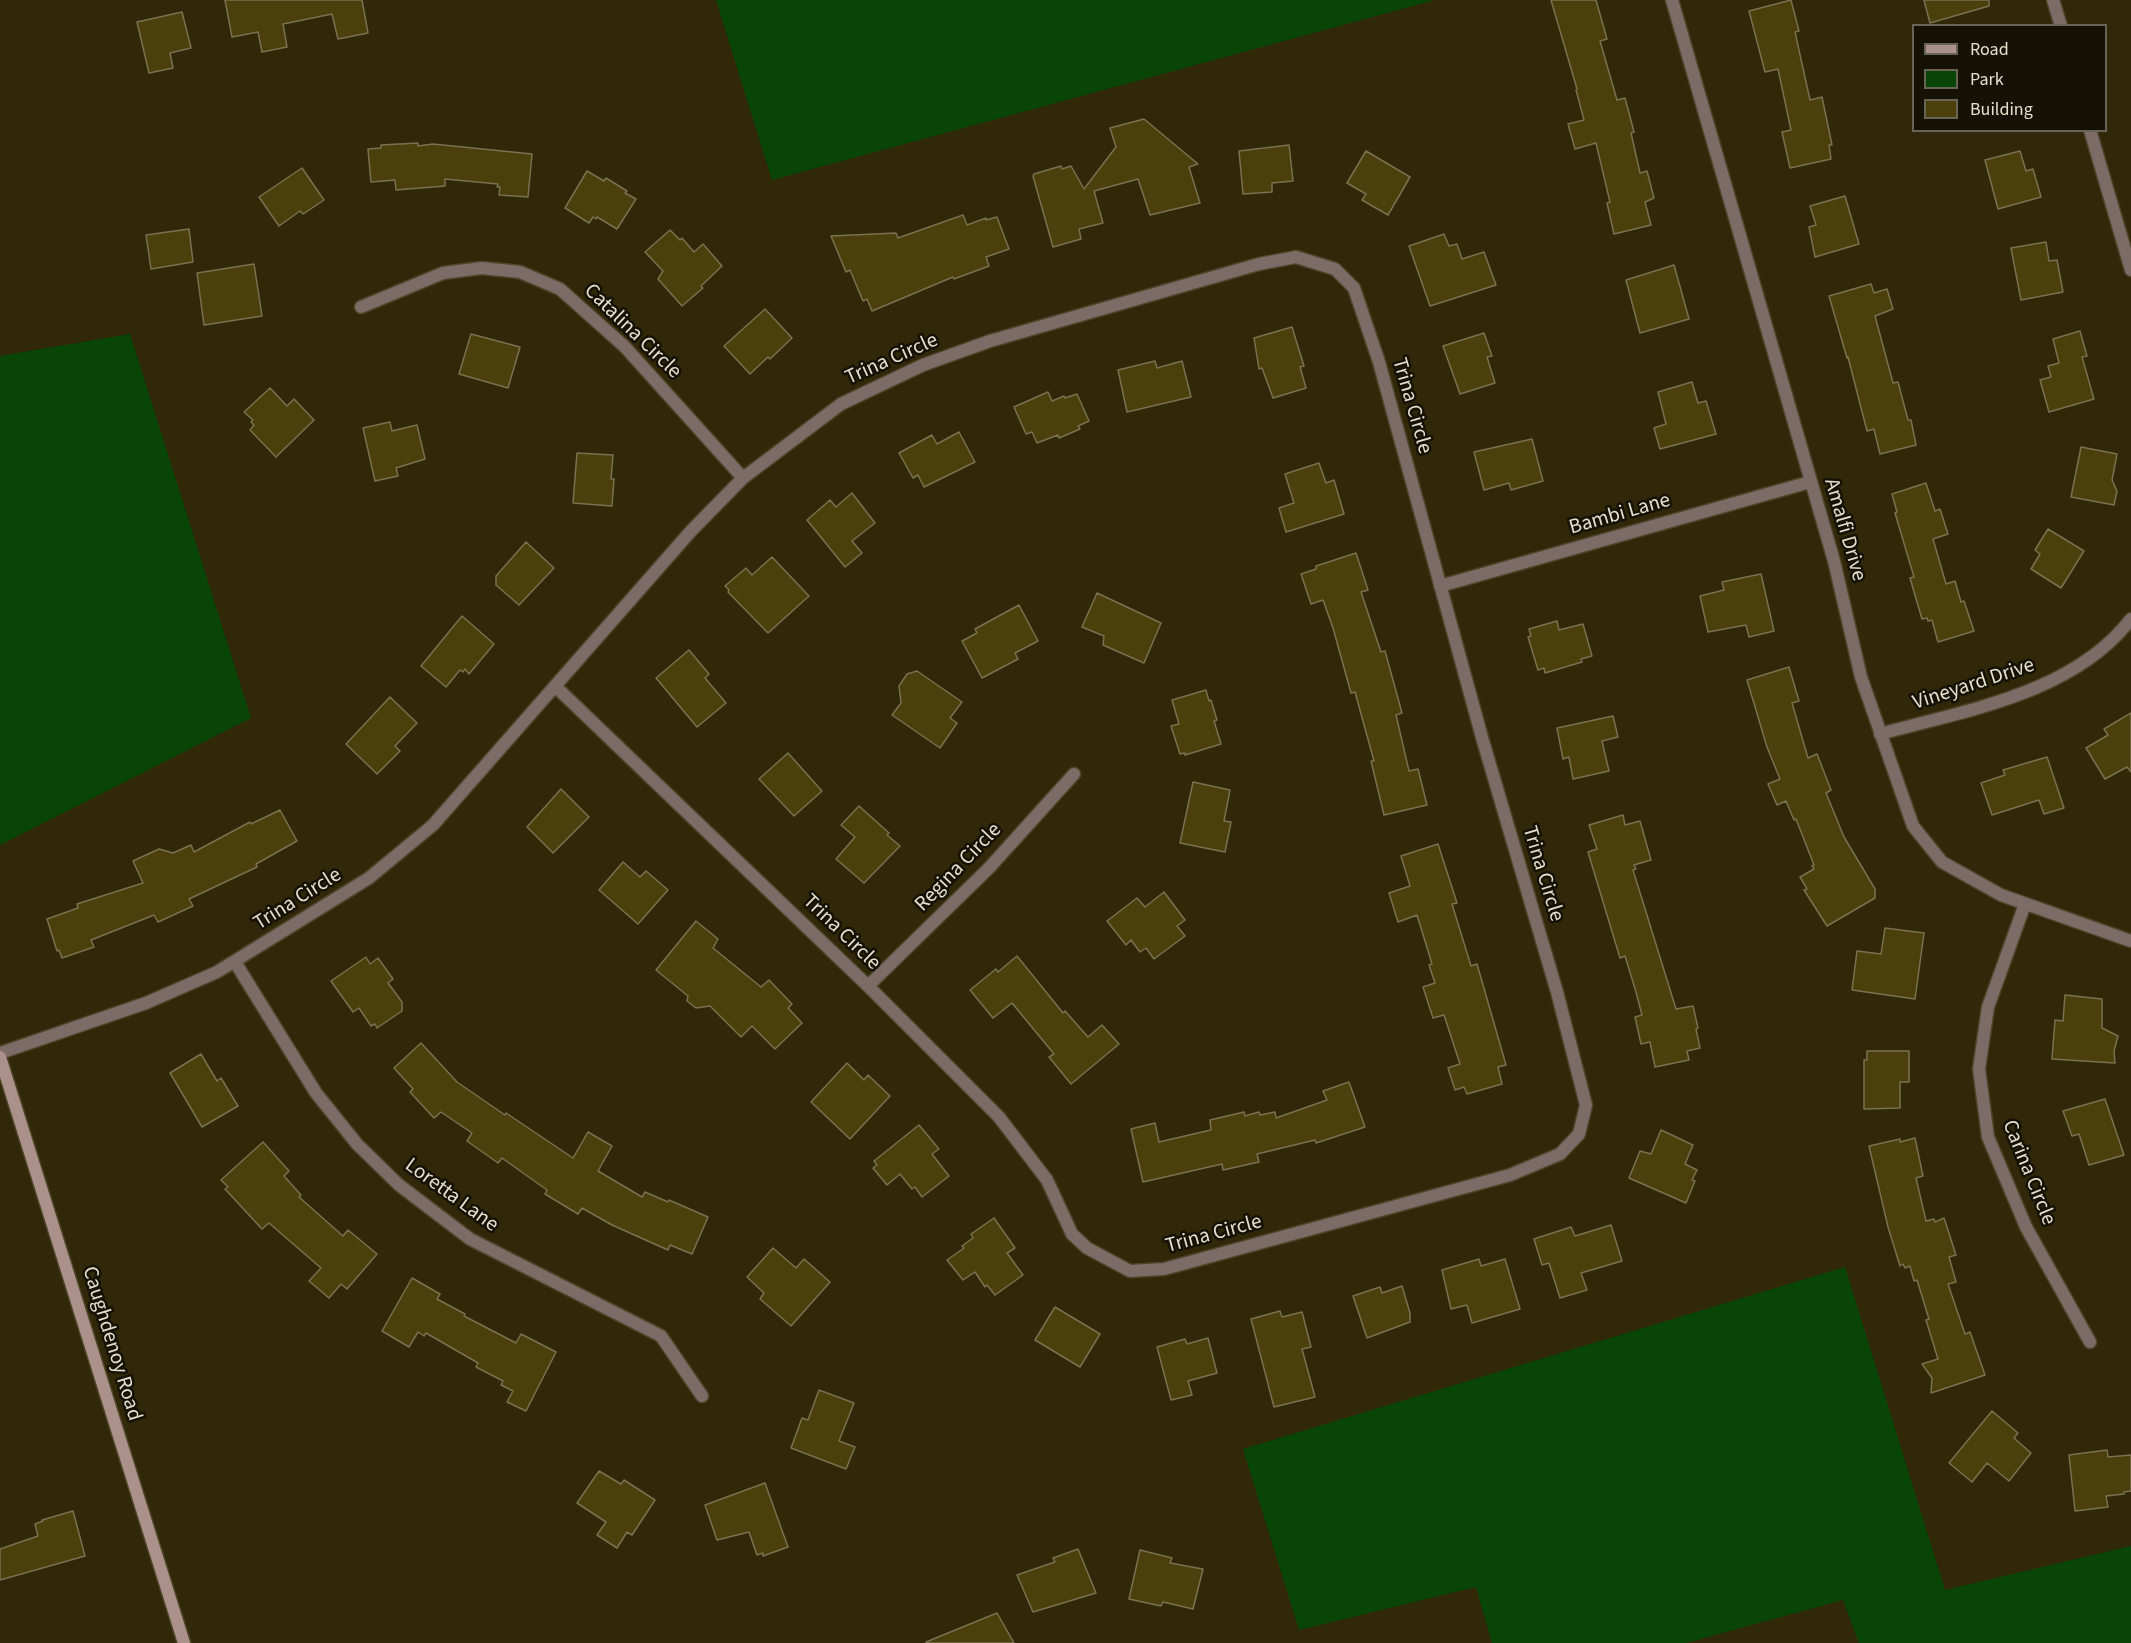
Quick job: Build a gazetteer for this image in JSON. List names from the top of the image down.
{
  "streets": {
    "street": [
      "Catalina Circle",
      "Trina Circle",
      "Bambi Lane",
      "Amalfi Drive",
      "Vineyard Drive",
      "Regina Circle",
      "Carina Circle",
      "Loretta Lane",
      "Caughdenoy Road"
    ]
  },
  "crossings": [
    ["Catalina Circle", "Trina Circle"],
    ["Trina Circle", "Bambi Lane"],
    ["Trina Circle", "Regina Circle"],
    ["Trina Circle", "Loretta Lane"],
    ["Trina Circle", "Caughdenoy Road"],
    ["Bambi Lane", "Amalfi Drive"],
    ["Amalfi Drive", "Vineyard Drive"],
    ["Amalfi Drive", "Carina Circle"]
  ],
  "legend": ["Road", "Park", "Building"]
}
